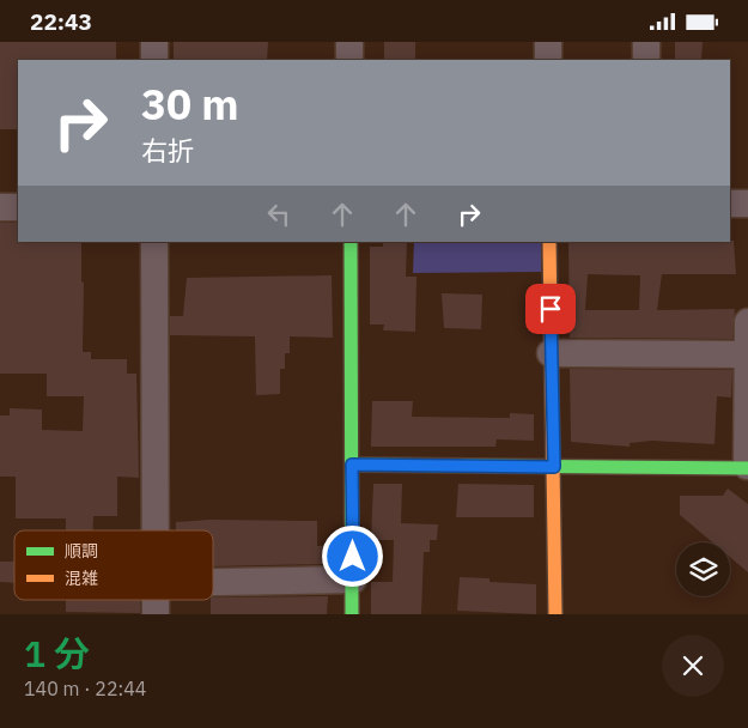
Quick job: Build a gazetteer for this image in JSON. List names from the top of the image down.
{
  "legend": ["順調", "混雑"],
  "page": {
    "status": "22:43",
    "turn": ["30 m", "右折"],
    "heading": ["1 分", "140 m · 22:44"]
  }
}
